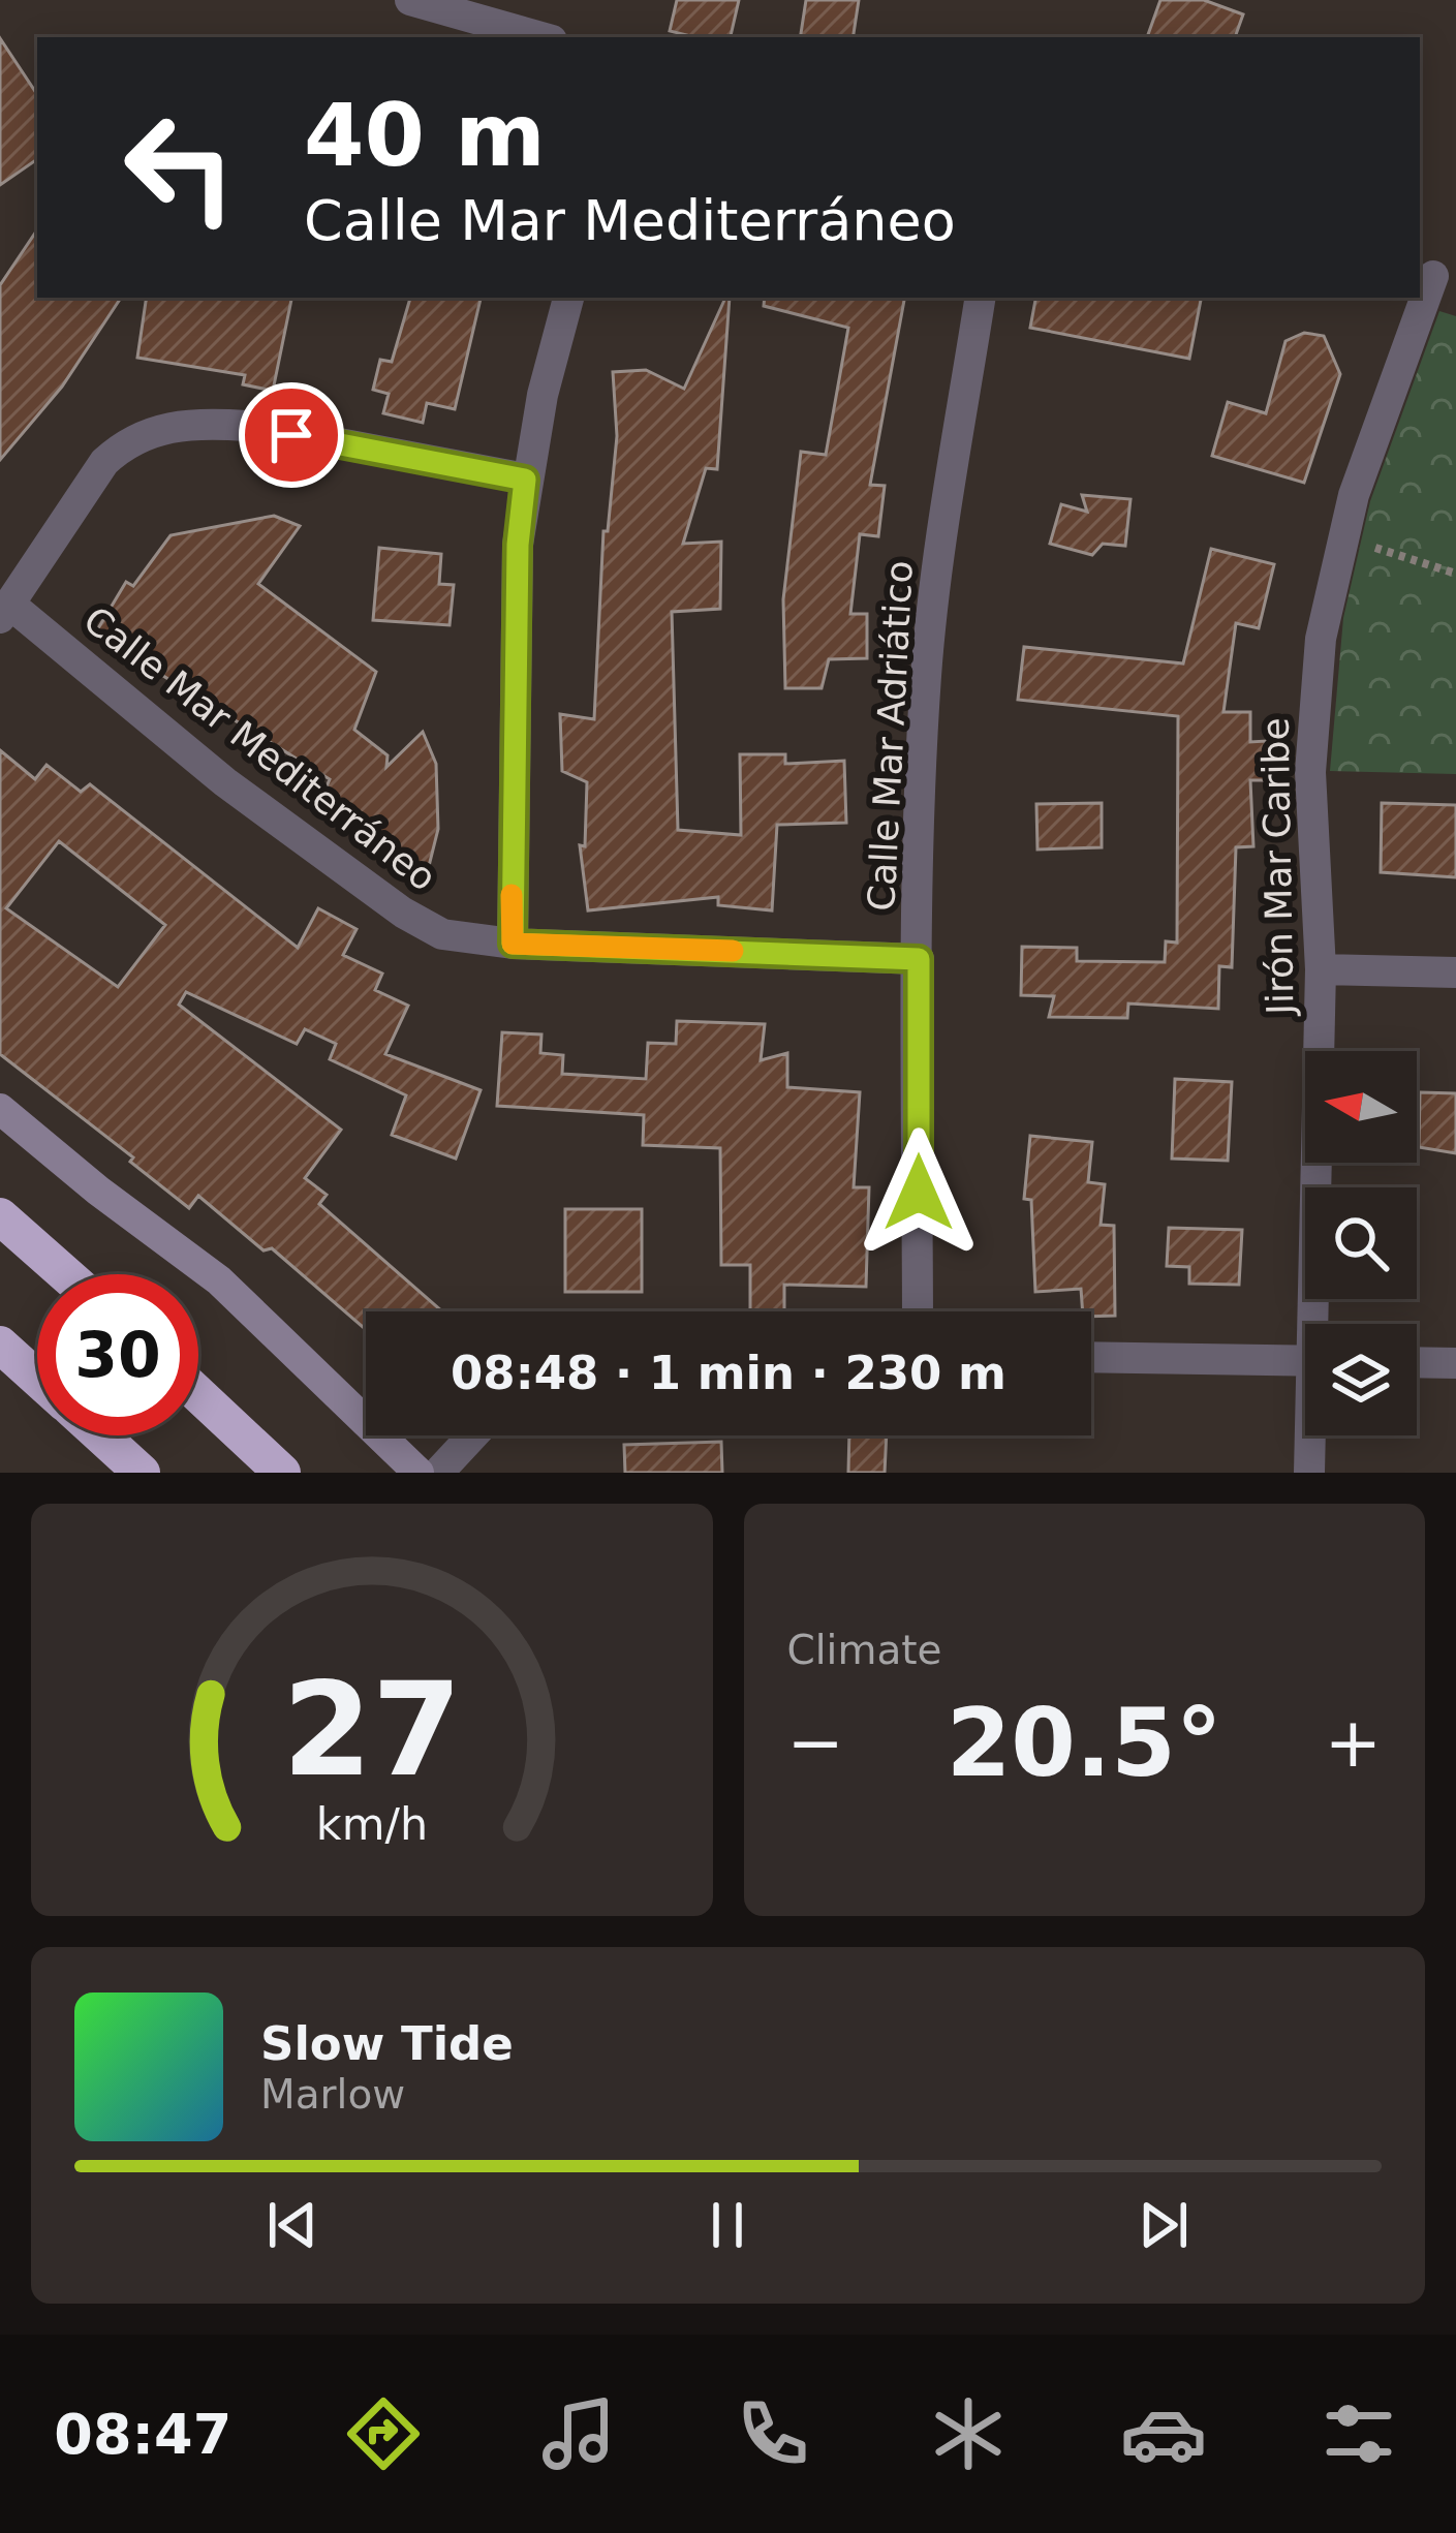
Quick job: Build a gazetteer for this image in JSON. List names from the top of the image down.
{
  "streets": {
    "street": ["Calle Mar Adriático", "Calle Mar Mediterráneo", "Jirón Mar Caribe"]
  },
  "crossings": [
    ["Calle Mar Adriático", "Calle Mar Mediterráneo"]
  ],
  "north": "left",
  "page": {
    "turn": ["40 m", "Calle Mar Mediterráneo"],
    "limit": "30",
    "trip": "08:48 · 1 min · 230 m",
    "tile": "Climate",
    "heat": ["−", "20.5°", "+"],
    "song": ["Slow Tide", "Marlow"],
    "tabs": "08:47",
    "gauge": ["27", "km/h"]
  }
}
